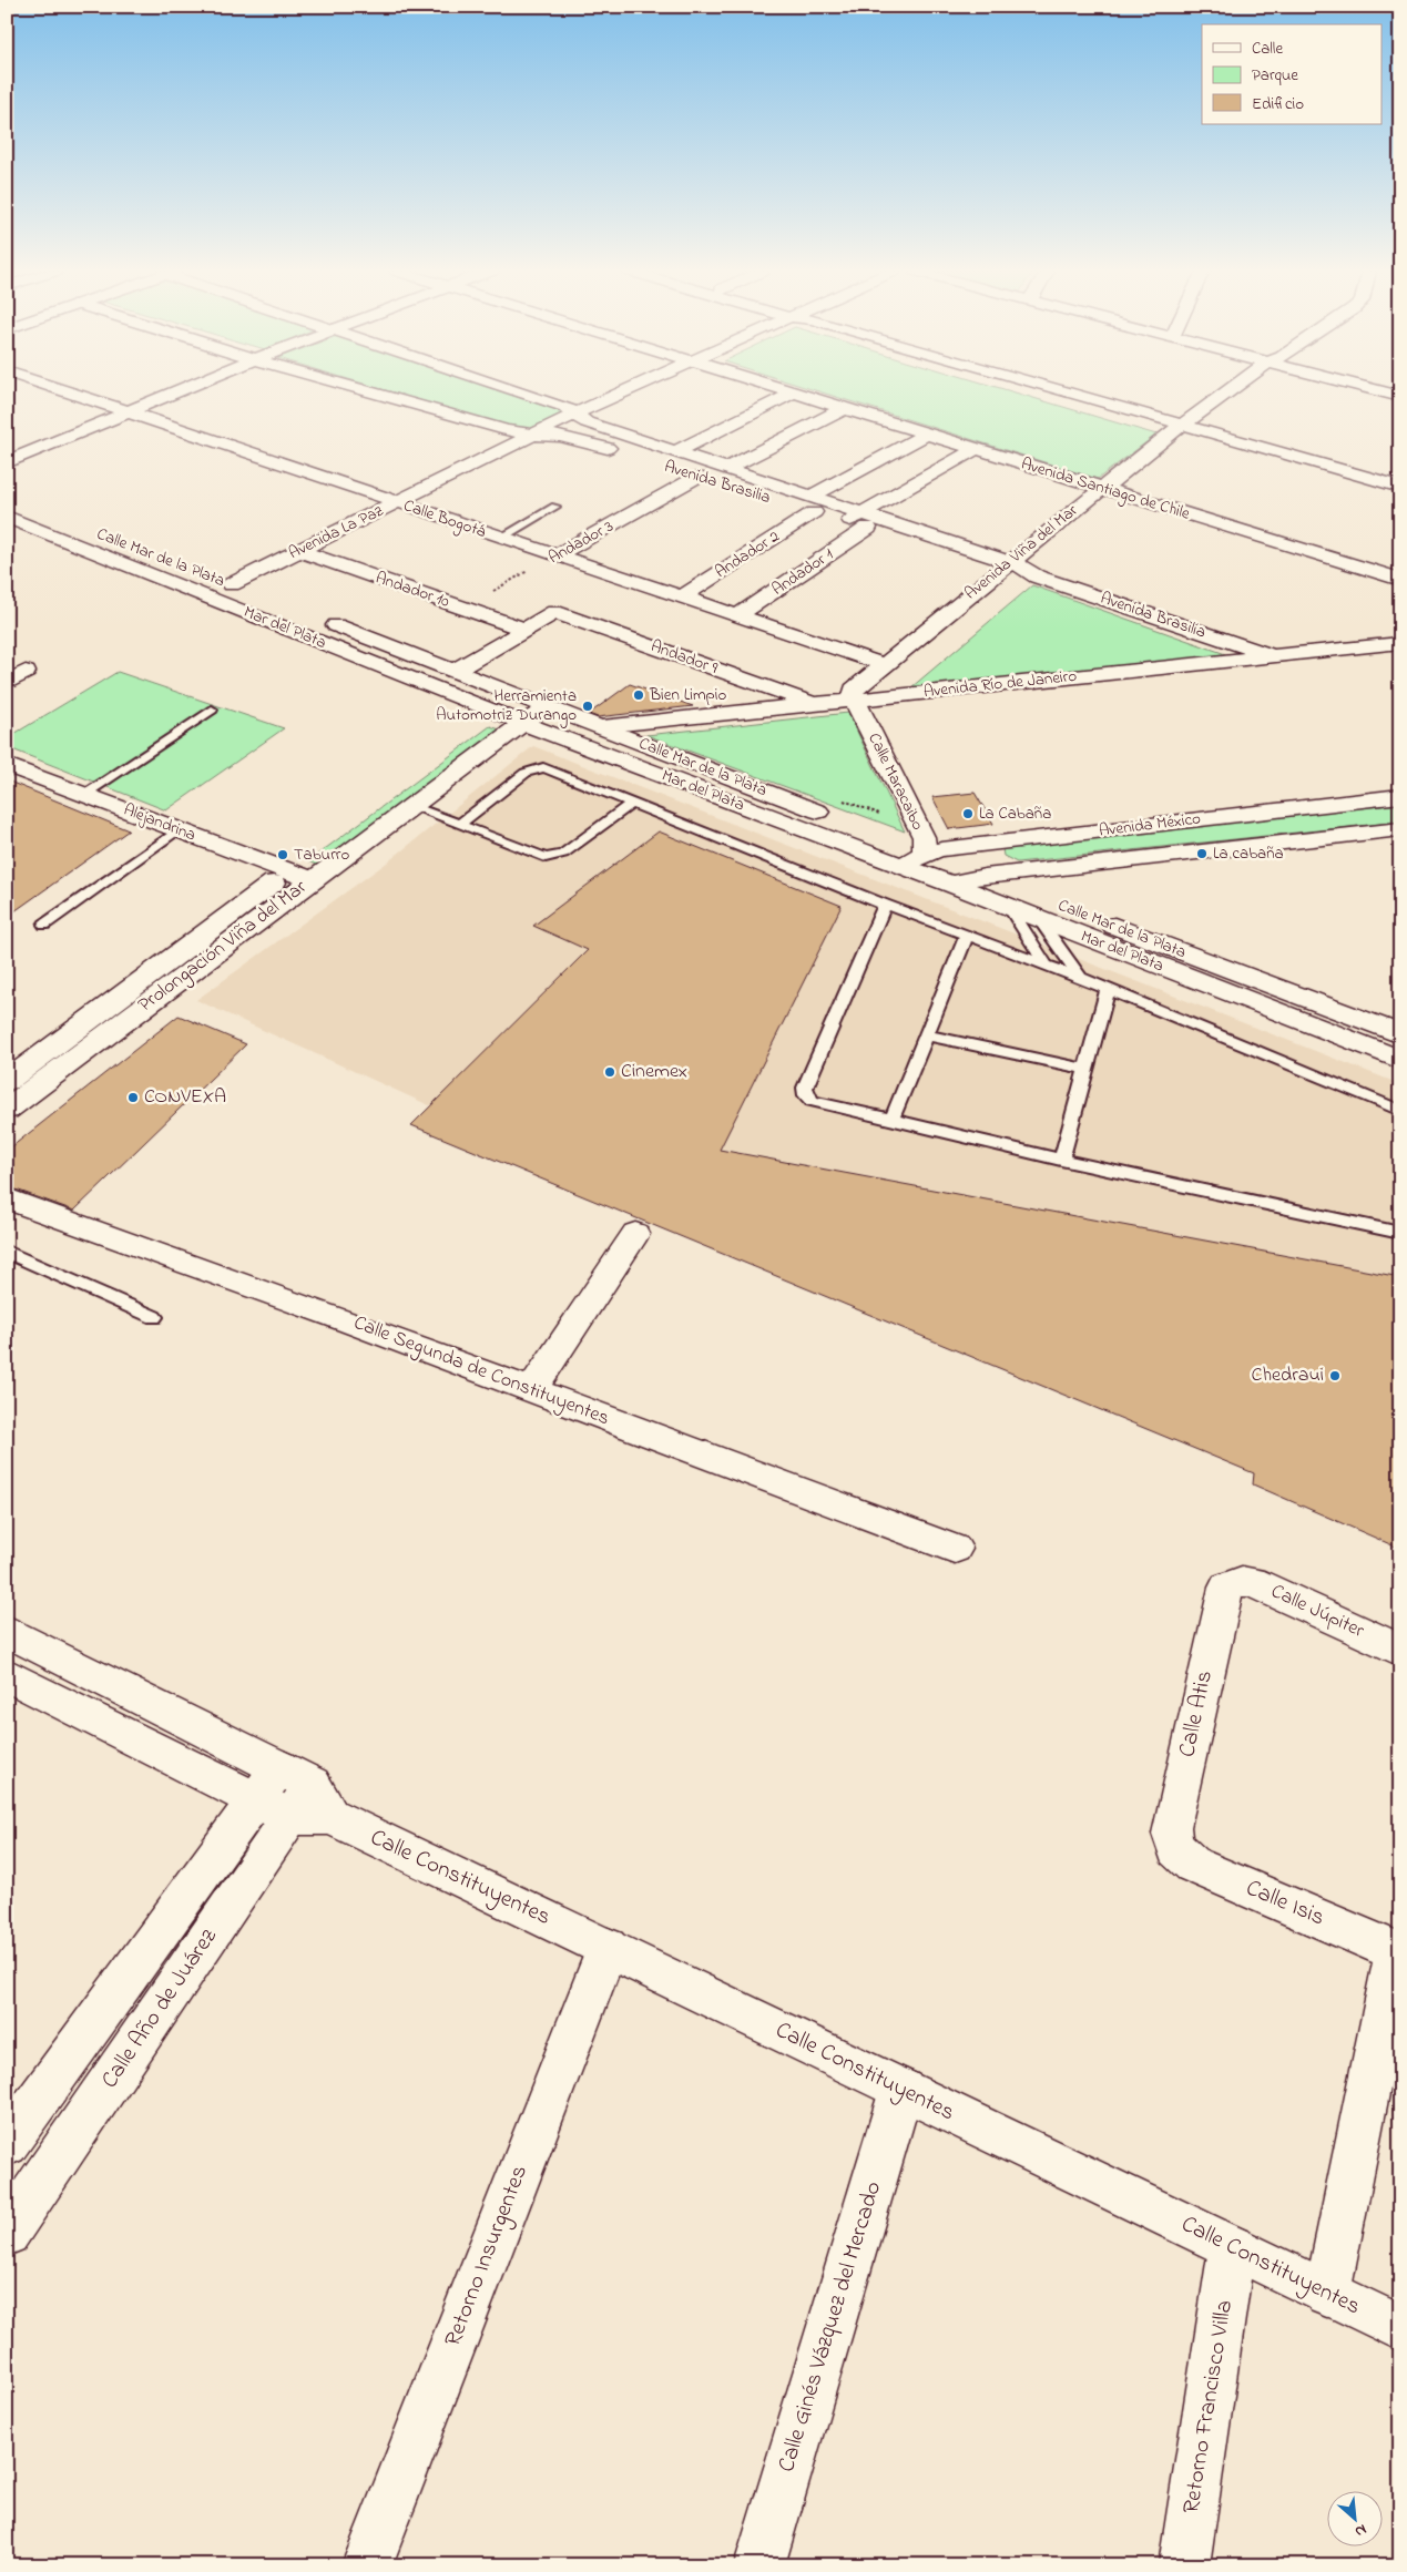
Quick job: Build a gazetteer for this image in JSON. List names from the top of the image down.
{
  "streets": {
    "street": [
      "Avenida Brasilia",
      "Avenida Santiago de Chile",
      "Calle Bogotá",
      "Avenida La Paz",
      "Andador 3",
      "Avenida Viña del Mar",
      "Andador 2",
      "Calle Mar de la Plata",
      "Andador 1",
      "Andador 10",
      "Mar del Plata",
      "Andador 9",
      "Avenida Río de Janeiro",
      "Calle Maracaibo",
      "Alejandrina",
      "Avenida México",
      "Prolongación Viña del Mar",
      "Calle Segunda de Constituyentes",
      "Calle Júpiter",
      "Calle Atis",
      "Calle Constituyentes",
      "Calle Isis",
      "Calle Año de Juárez",
      "Retorno Insurgentes",
      "Calle Ginés Vázquez del Mercado",
      "Retorno Francisco Villa"
    ]
  },
  "crossings": [
    ["Avenida Brasilia", "Avenida La Paz"],
    ["Avenida Brasilia", "Andador 3"],
    ["Avenida Brasilia", "Avenida Viña del Mar"],
    ["Avenida Brasilia", "Andador 2"],
    ["Avenida Brasilia", "Andador 1"],
    ["Avenida Brasilia", "Avenida Río de Janeiro"],
    ["Avenida Santiago de Chile", "Avenida Viña del Mar"],
    ["Avenida Santiago de Chile", "Andador 2"],
    ["Avenida Santiago de Chile", "Andador 1"],
    ["Calle Bogotá", "Avenida La Paz"],
    ["Calle Bogotá", "Andador 3"],
    ["Calle Bogotá", "Avenida Viña del Mar"],
    ["Calle Bogotá", "Andador 2"],
    ["Calle Bogotá", "Andador 1"],
    ["Avenida La Paz", "Calle Mar de la Plata"],
    ["Avenida La Paz", "Andador 10"],
    ["Andador 3", "Andador 10"],
    ["Avenida Viña del Mar", "Avenida Río de Janeiro"],
    ["Avenida Viña del Mar", "Calle Maracaibo"],
    ["Calle Mar de la Plata", "Mar del Plata"],
    ["Calle Mar de la Plata", "Avenida Río de Janeiro"],
    ["Calle Mar de la Plata", "Calle Maracaibo"],
    ["Calle Mar de la Plata", "Avenida México"],
    ["Calle Mar de la Plata", "Prolongación Viña del Mar"],
    ["Andador 10", "Andador 9"],
    ["Mar del Plata", "Avenida México"],
    ["Mar del Plata", "Prolongación Viña del Mar"],
    ["Andador 9", "Avenida Río de Janeiro"],
    ["Avenida Río de Janeiro", "Calle Maracaibo"],
    ["Calle Maracaibo", "Avenida México"],
    ["Alejandrina", "Prolongación Viña del Mar"],
    ["Calle Júpiter", "Calle Atis"],
    ["Calle Atis", "Calle Isis"],
    ["Calle Constituyentes", "Calle Año de Juárez"],
    ["Calle Constituyentes", "Retorno Insurgentes"],
    ["Calle Constituyentes", "Calle Ginés Vázquez del Mercado"],
    ["Calle Constituyentes", "Retorno Francisco Villa"]
  ],
  "places": [
    "Bien Limpio",
    "Herramienta Automotriz Durango",
    "La Cabaña",
    "La cabaña",
    "Taburro",
    "Cinemex",
    "CONVEXA",
    "Chedraui"
  ],
  "legend": ["Calle", "Parque", "Edificio"],
  "north": "bottom right"
}
